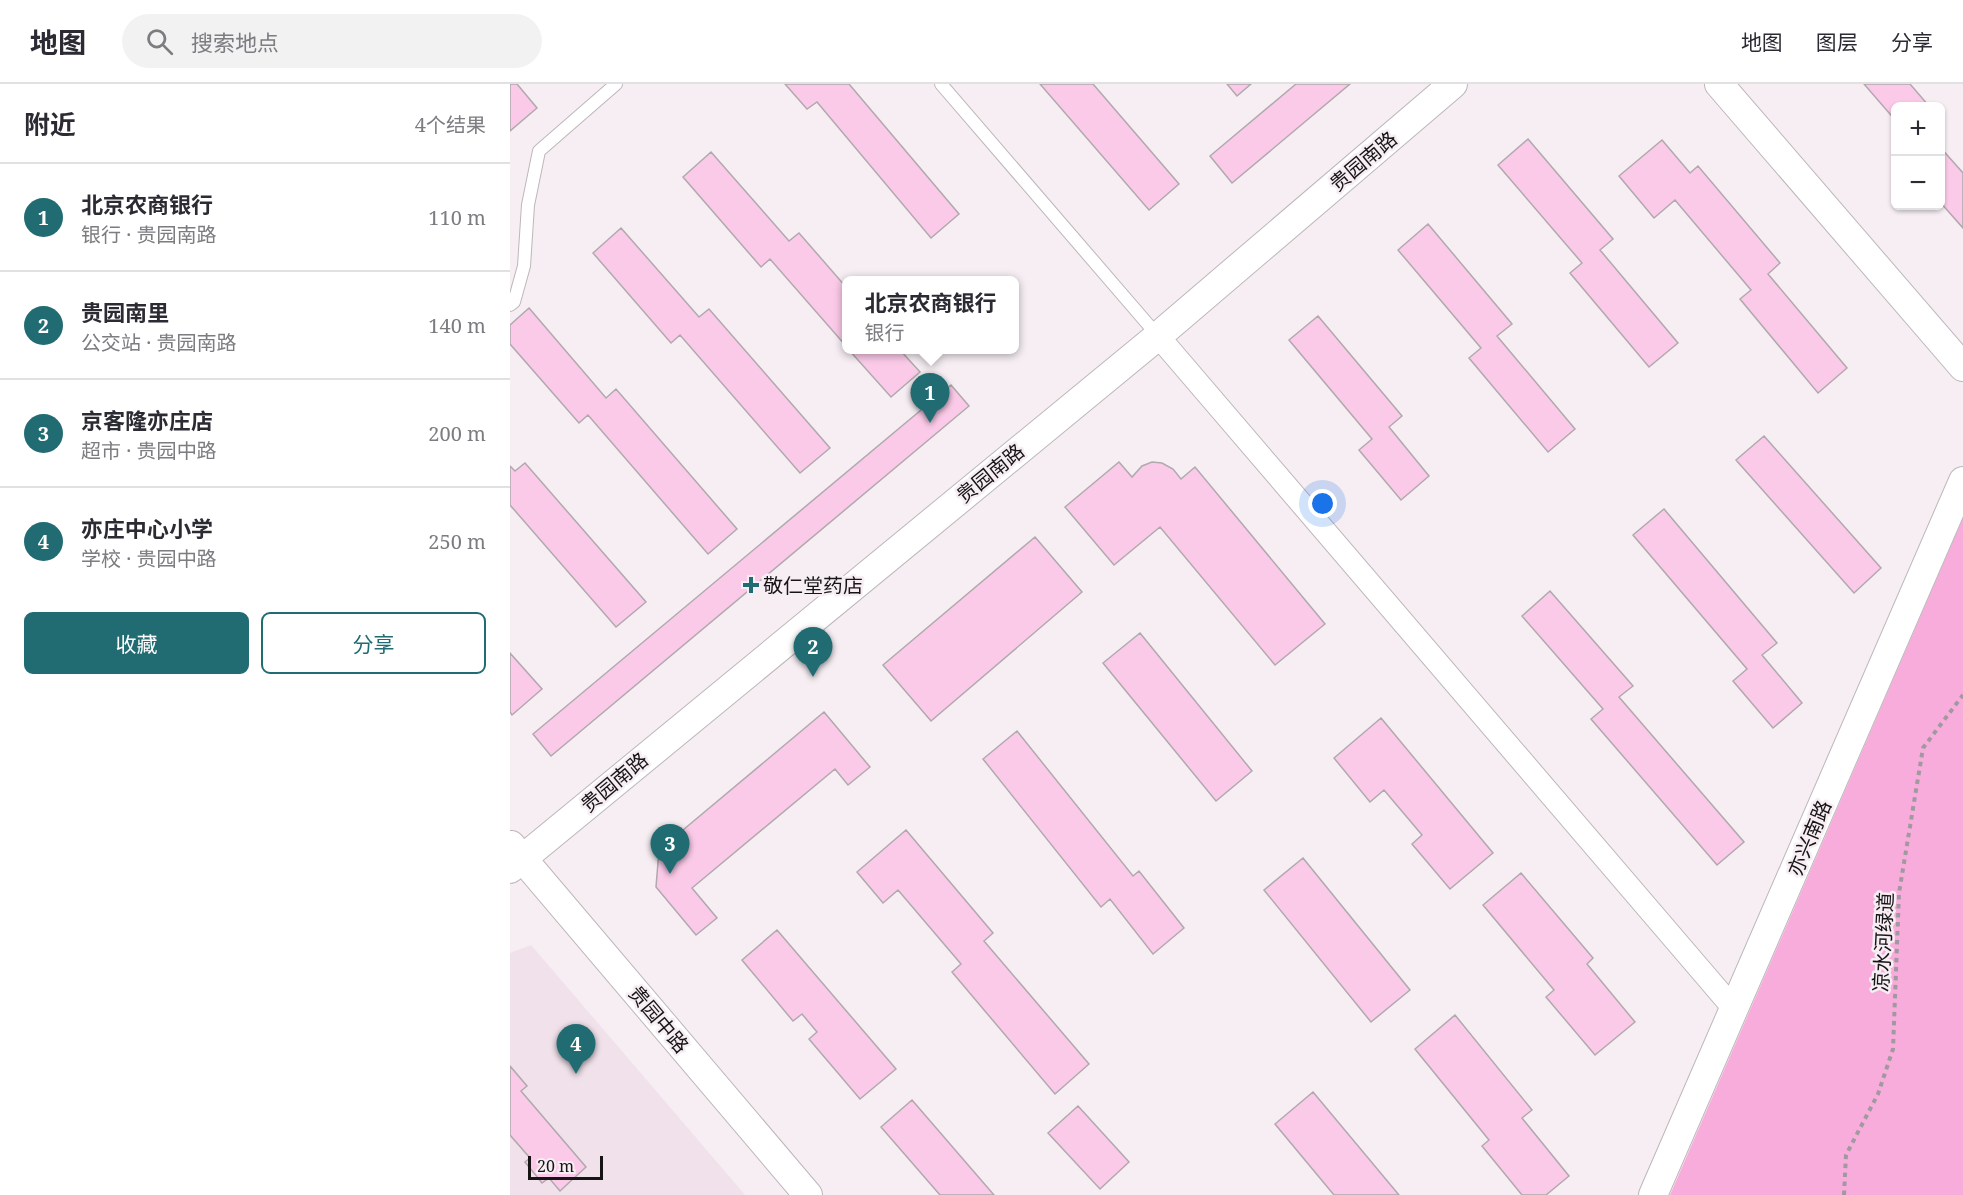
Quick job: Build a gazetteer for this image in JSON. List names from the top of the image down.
{
  "streets": {
    "street": ["贵园南路", "亦兴南路", "贵园中路"],
    "path": ["凉水河绿道"]
  },
  "crossings": [
    ["贵园南路", "贵园中路"]
  ],
  "places": {
    "health": ["敬仁堂药店"]
  },
  "scale_bar": "20 m",
  "page": {
    "header": "地图",
    "search": "搜索地点",
    "nav": ["地图", "图层", "分享"],
    "heading": ["附近", "4个结果"],
    "map_buttons": ["+", "−"],
    "list": [
      {
        "mark": "1",
        "name": "北京农商银行",
        "note": "银行 · 贵园南路",
        "value": "110 m"
      },
      {
        "mark": "2",
        "name": "贵园南里",
        "note": "公交站 · 贵园南路",
        "value": "140 m"
      },
      {
        "mark": "3",
        "name": "京客隆亦庄店",
        "note": "超市 · 贵园中路",
        "value": "200 m"
      },
      {
        "mark": "4",
        "name": "亦庄中心小学",
        "note": "学校 · 贵园中路",
        "value": "250 m"
      }
    ],
    "popup": ["北京农商银行", "银行"],
    "pins": [
      "1",
      "2",
      "3",
      "4"
    ],
    "buttons": ["收藏", "分享"],
    "scale": "20 m"
  }
}
